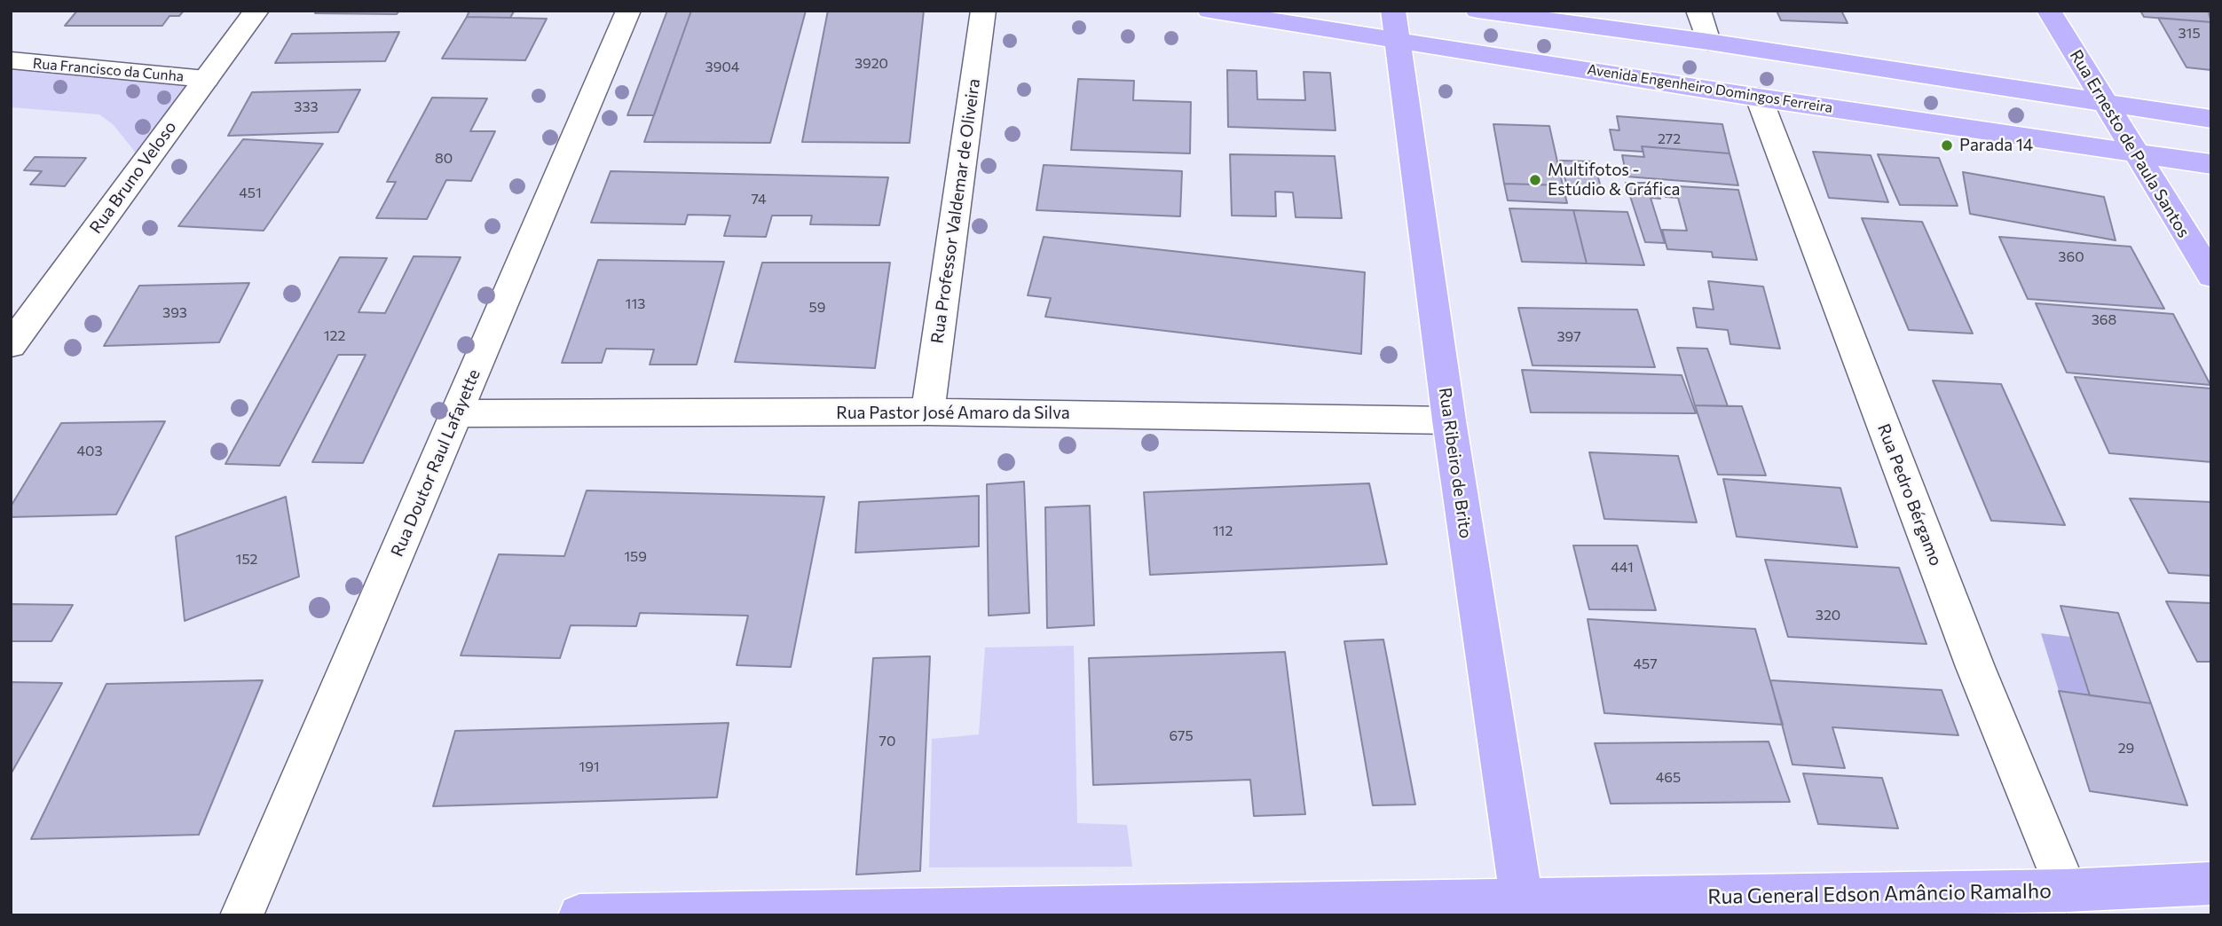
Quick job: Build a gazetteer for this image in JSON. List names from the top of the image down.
{
  "streets": {
    "main road": [
      "Avenida Engenheiro Domingos Ferreira",
      "Rua Ernesto de Paula Santos",
      "Rua Ribeiro de Brito",
      "Rua General Edson Amâncio Ramalho"
    ],
    "street": [
      "Rua Francisco da Cunha",
      "Rua Bruno Veloso",
      "Rua Professor Valdemar de Oliveira",
      "Rua Pastor José Amaro da Silva",
      "Rua Doutor Raul Lafayette",
      "Rua Pedro Bérgamo"
    ]
  },
  "crossings": [
    ["Rua Francisco da Cunha", "Rua Bruno Veloso"],
    ["Avenida Engenheiro Domingos Ferreira", "Rua Ernesto de Paula Santos"],
    ["Avenida Engenheiro Domingos Ferreira", "Rua Ribeiro de Brito"],
    ["Avenida Engenheiro Domingos Ferreira", "Rua Pedro Bérgamo"],
    ["Rua Professor Valdemar de Oliveira", "Rua Pastor José Amaro da Silva"],
    ["Rua Pastor José Amaro da Silva", "Rua Doutor Raul Lafayette"],
    ["Rua Pastor José Amaro da Silva", "Rua Ribeiro de Brito"],
    ["Rua Ribeiro de Brito", "Rua General Edson Amâncio Ramalho"],
    ["Rua Pedro Bérgamo", "Rua General Edson Amâncio Ramalho"]
  ],
  "places": ["Parada 14", "Multifotos - Estúdio & Gráfica"],
  "house_numbers": [
    "315",
    "3920",
    "3904",
    "333",
    "272",
    "80",
    "451",
    "74",
    "360",
    "113",
    "59",
    "393",
    "368",
    "122",
    "397",
    "403",
    "112",
    "159",
    "152",
    "441",
    "320",
    "457",
    "675",
    "70",
    "29",
    "191",
    "465"
  ]
}
